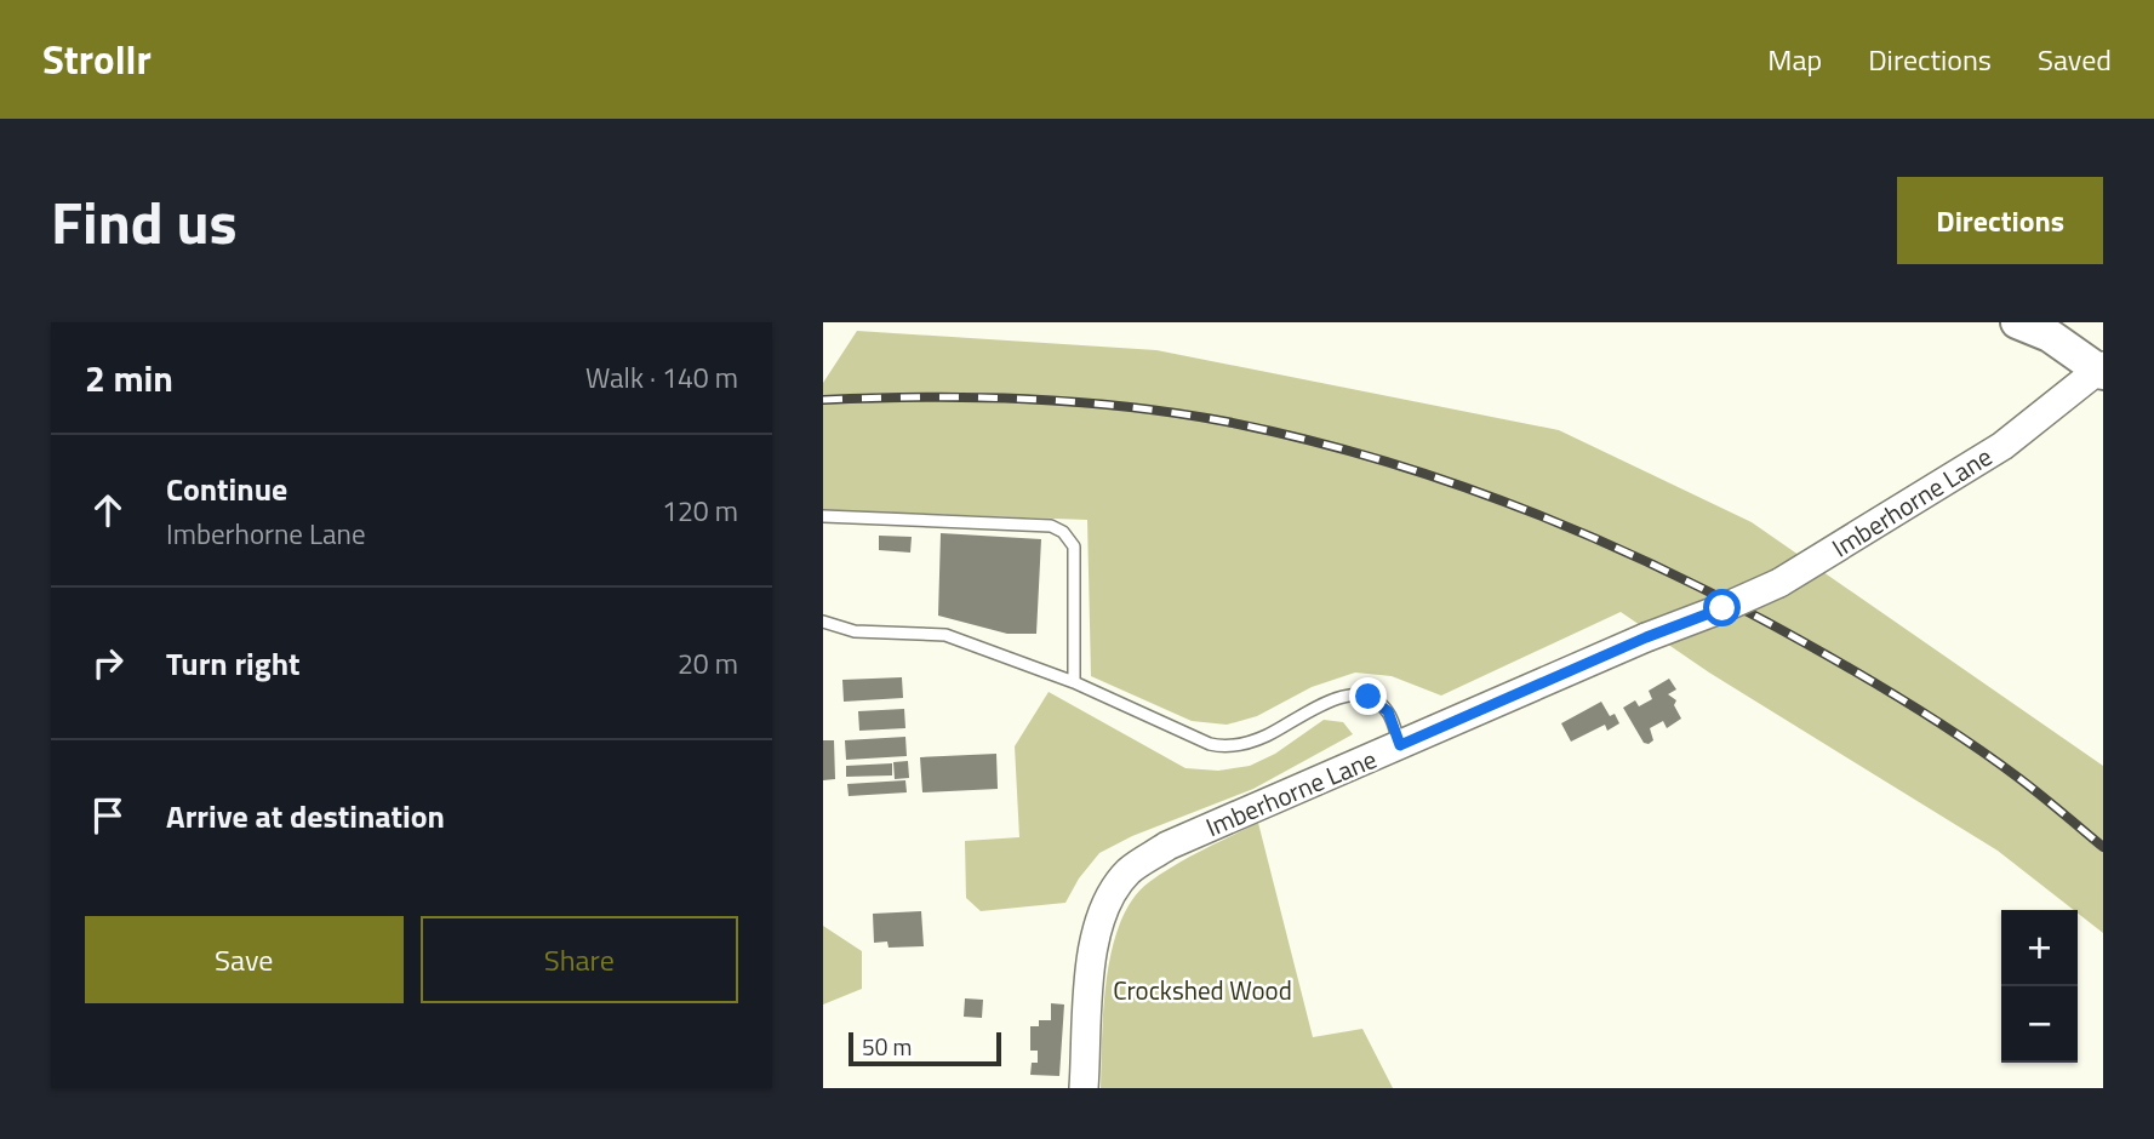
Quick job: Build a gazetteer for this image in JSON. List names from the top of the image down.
{
  "streets": {
    "street": ["Imberhorne Lane"]
  },
  "parks": ["Crockshed Wood"],
  "scale_bar": "50 m",
  "page": {
    "header": "Strollr",
    "nav": ["Map", "Directions", "Saved"],
    "title": "Find us",
    "buttons": [
      "Directions",
      ["Save", "Share"]
    ],
    "heading": ["2 min", "Walk · 140 m"],
    "list": [
      ["Continue", "Imberhorne Lane", "120 m"],
      ["Turn right", "20 m"],
      "Arrive at destination"
    ],
    "map_buttons": ["+", "−"],
    "scale": "50 m"
  }
}
